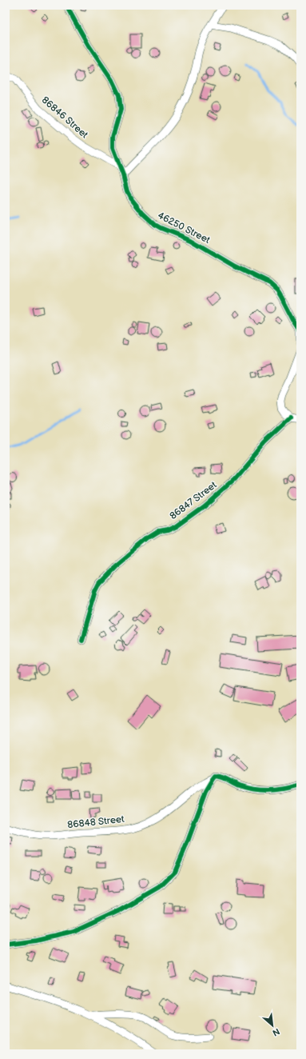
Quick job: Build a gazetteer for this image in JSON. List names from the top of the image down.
{
  "streets": {
    "street": [
      "86846 Street",
      "46250 Street",
      "86847 Street",
      "86848 Street"
    ]
  },
  "crossings": [
    ["86846 Street", "46250 Street"]
  ],
  "north": "bottom right"
}
